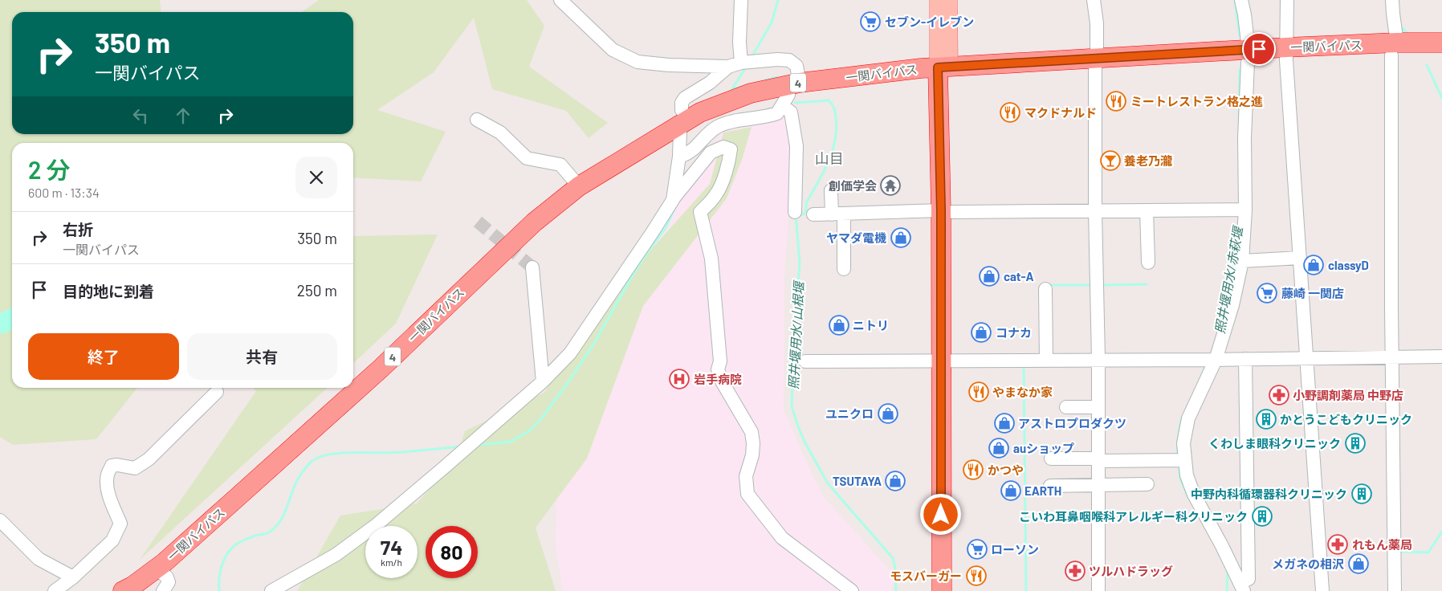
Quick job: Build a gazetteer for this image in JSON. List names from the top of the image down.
{
  "streets": {
    "highway": ["一関バイパス", "4"]
  },
  "districts": ["山目"],
  "water": ["照井堰用水/赤萩堰", "照井堰用水/山根堰"],
  "places": {
    "supermarket": ["セブン-イレブン", "藤崎 一関店", "ローソン"],
    "restaurant": [
      "ミートレストラン格之進",
      "マクドナルド",
      "やまなか家",
      "かつや",
      "モスバーガー"
    ],
    "bar": ["養老乃瀧"],
    "temple": ["創価学会"],
    "shop": [
      "ヤマダ電機",
      "classyD",
      "cat-A",
      "ニトリ",
      "コナカ",
      "ユニクロ",
      "アストロプロダクツ",
      "auショップ",
      "TSUTAYA",
      "EARTH",
      "メガネの相沢"
    ],
    "hospital": ["岩手病院"],
    "pharmacy": ["小野調剤薬局 中野店", "れもん薬局", "ツルハドラッグ"],
    "building": [
      "かとうこどもクリニック",
      "くわしま眼科クリニック",
      "中野内科循環器科クリニック",
      "こいわ耳鼻咽喉科アレルギー科クリニック"
    ]
  },
  "page": {
    "turn": ["350 m", "一関バイパス"],
    "heading": ["2 分", "600 m · 13:34"],
    "list": [
      {
        "name": "右折",
        "note": "一関バイパス",
        "value": "350 m"
      },
      {
        "name": "目的地に到着",
        "value": "250 m"
      }
    ],
    "buttons": ["終了", "共有"],
    "speed": "74 km/h",
    "limit": "80"
  }
}
